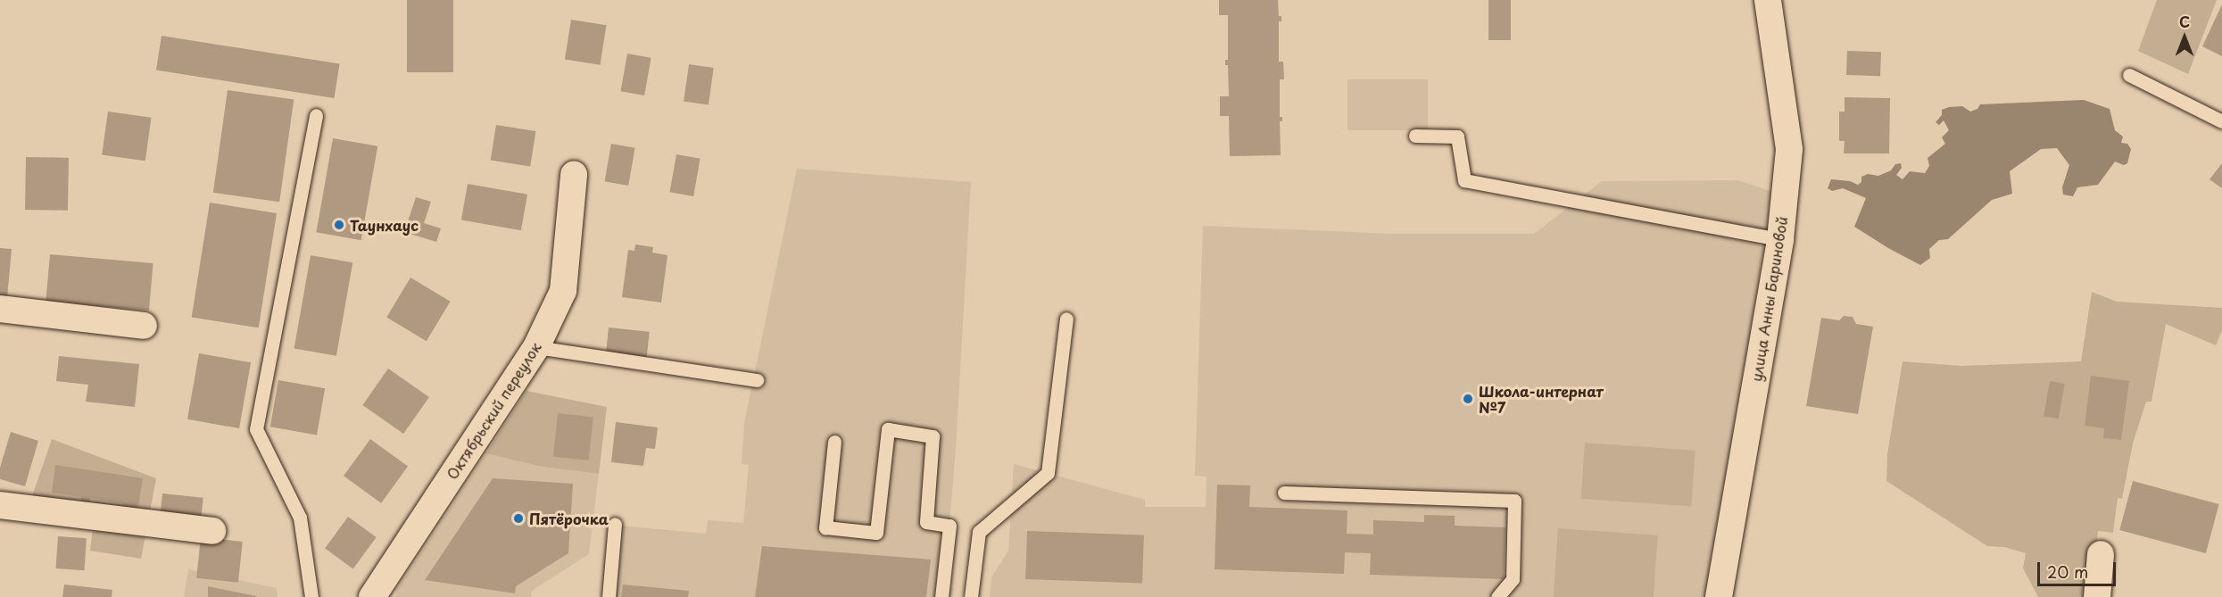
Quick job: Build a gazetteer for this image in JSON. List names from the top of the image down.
{
  "streets": {
    "street": ["улица Анны Бариновой", "Октябрьский переулок"]
  },
  "places": ["Таунхаус", "Школа-интернат №7", "Пятёрочка"],
  "scale_bar": "20 m",
  "north": "top"
}
